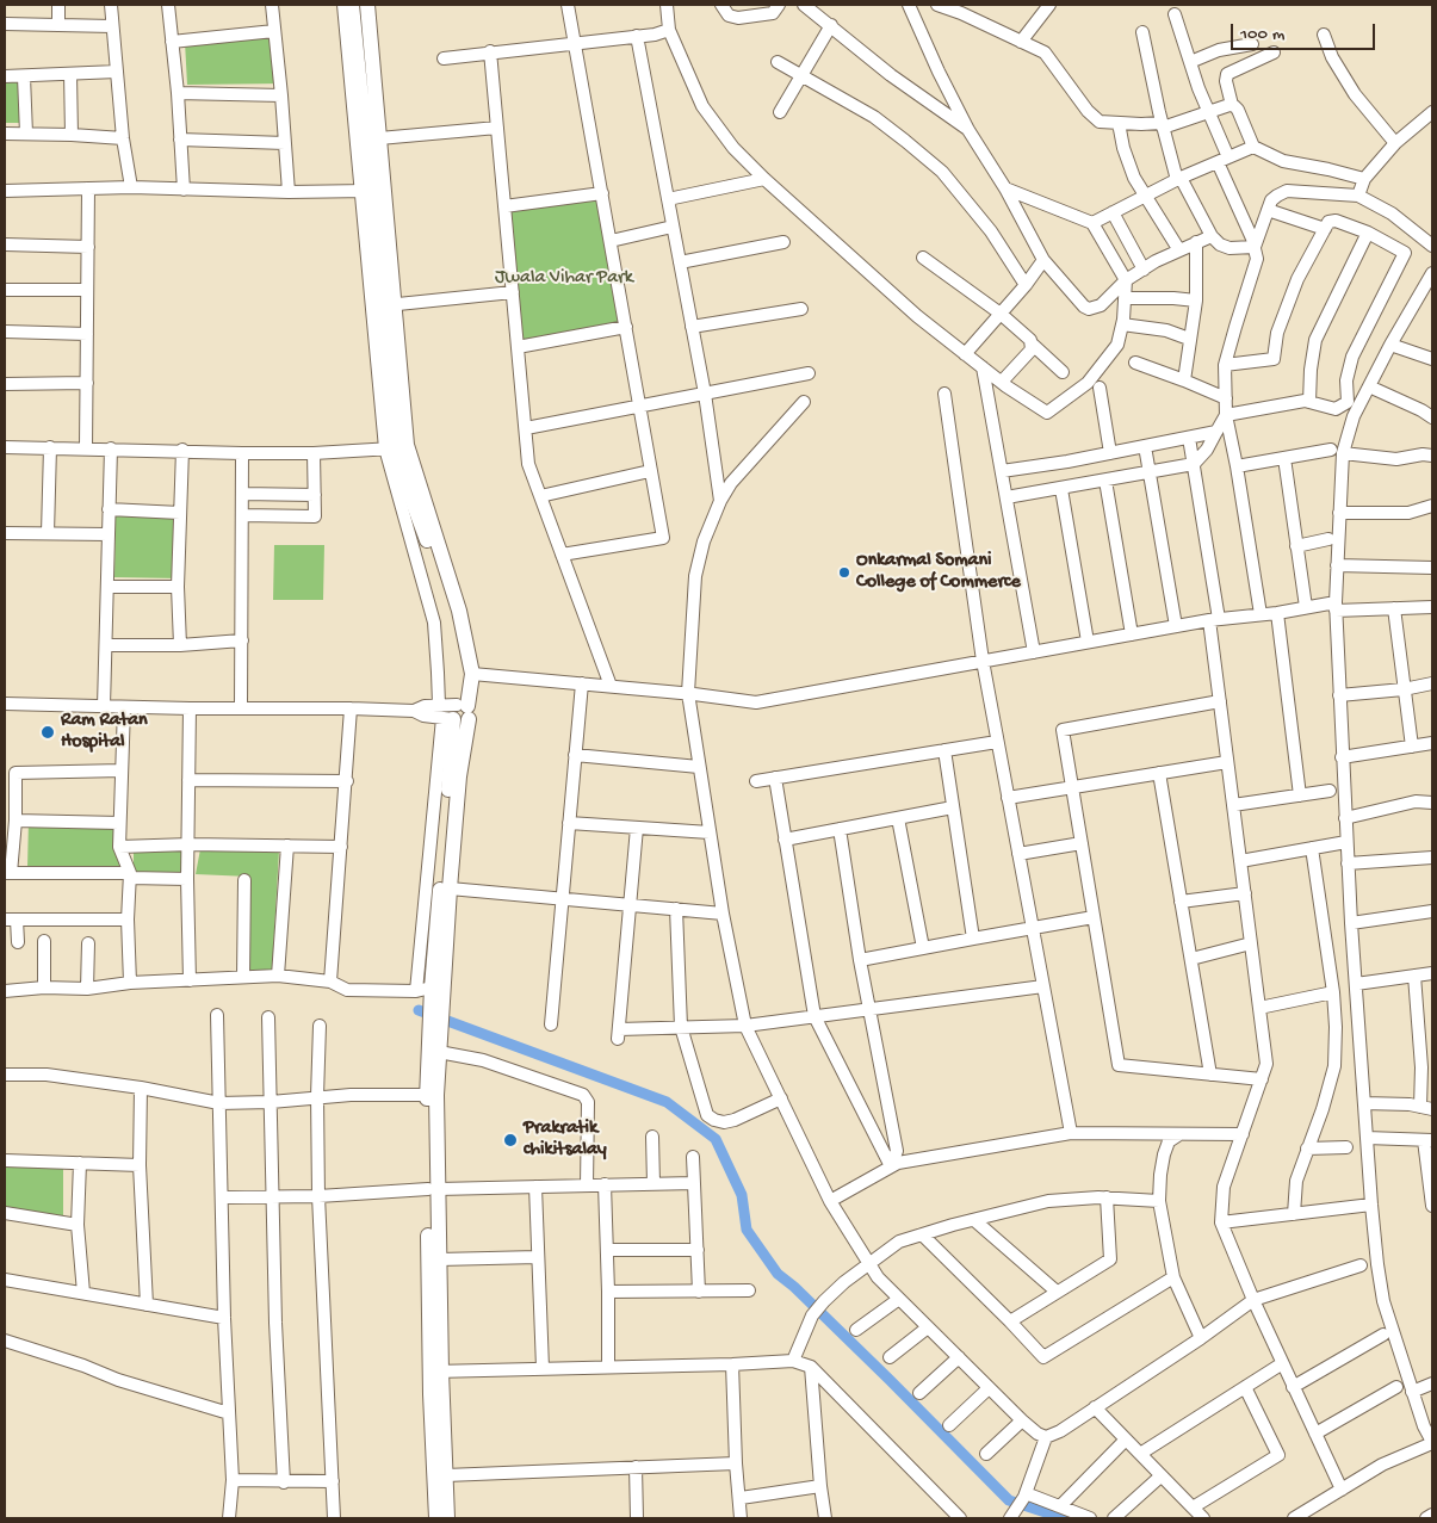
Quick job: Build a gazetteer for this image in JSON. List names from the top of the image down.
{
  "parks": ["Jwala Vihar Park"],
  "places": ["Onkarmal Somani College of Commerce", "Ram Ratan Hospital", "Prakratik chikitsalay"],
  "scale_bar": "100 m"
}
